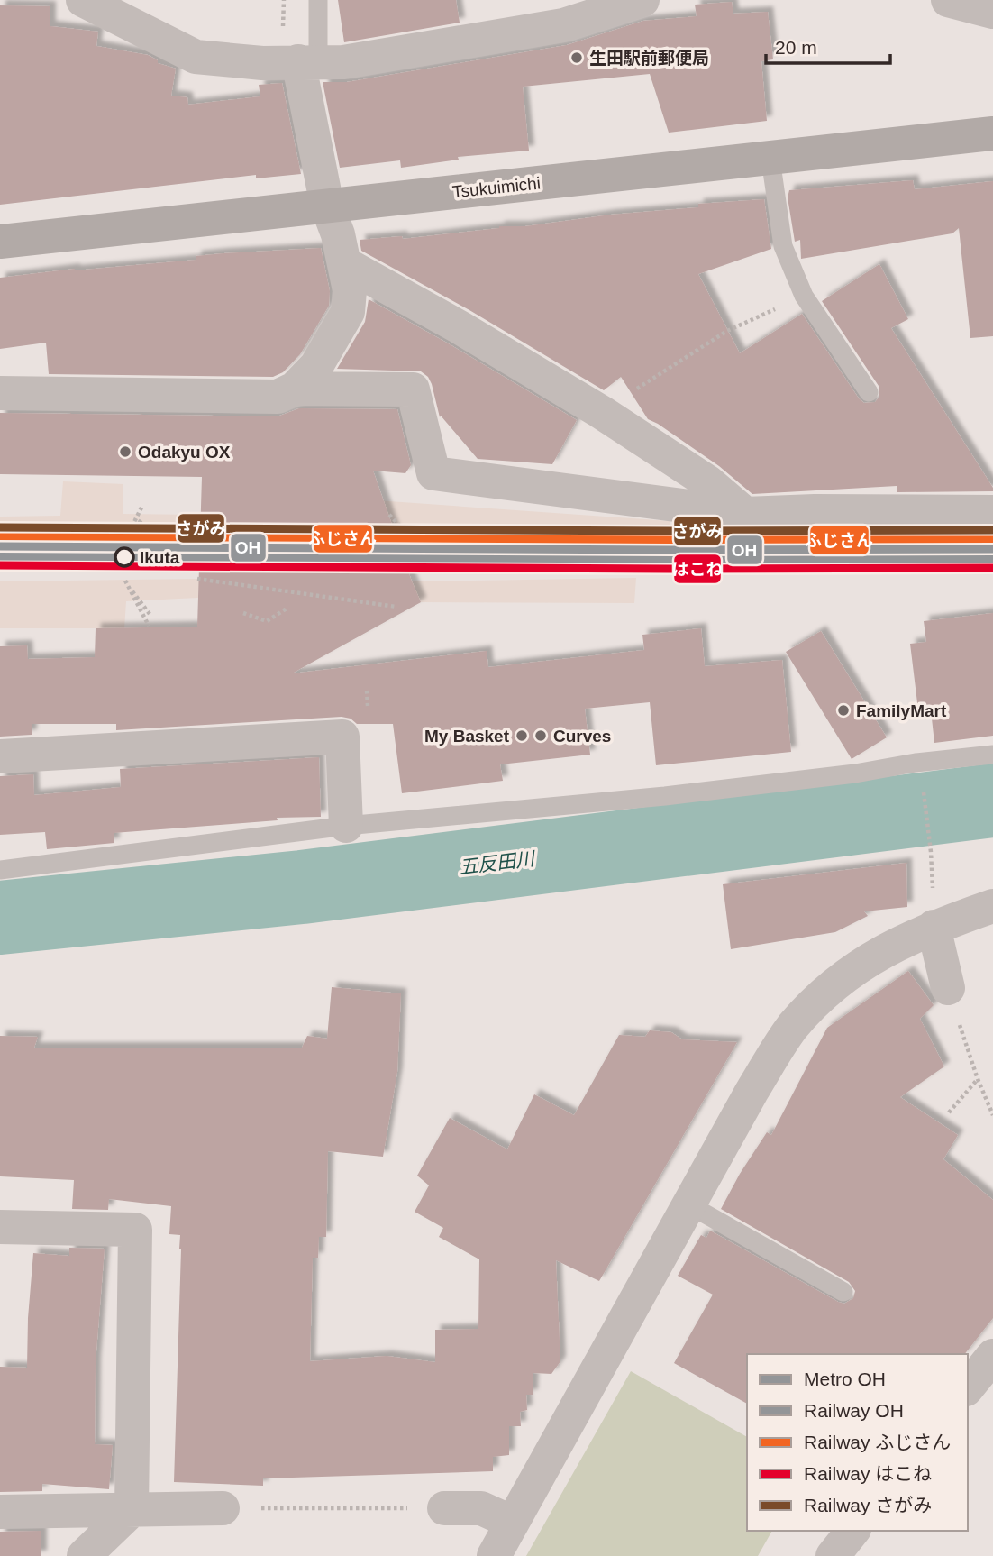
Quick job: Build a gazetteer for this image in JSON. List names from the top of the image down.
{
  "streets": {
    "main road": ["Tsukuimichi"]
  },
  "water": ["五反田川"],
  "places": [
    "生田駅前郵便局",
    "Odakyu OX",
    "Ikuta",
    "FamilyMart",
    "My Basket",
    "Curves"
  ],
  "lines": [
    "rail line さがみ",
    "rail line ふじさん",
    "metro line OH",
    "rail line OH",
    "rail line はこね"
  ],
  "legend": [
    "Metro OH",
    "Railway OH",
    "Railway ふじさん",
    "Railway はこね",
    "Railway さがみ"
  ],
  "scale_bar": "20 m"
}
